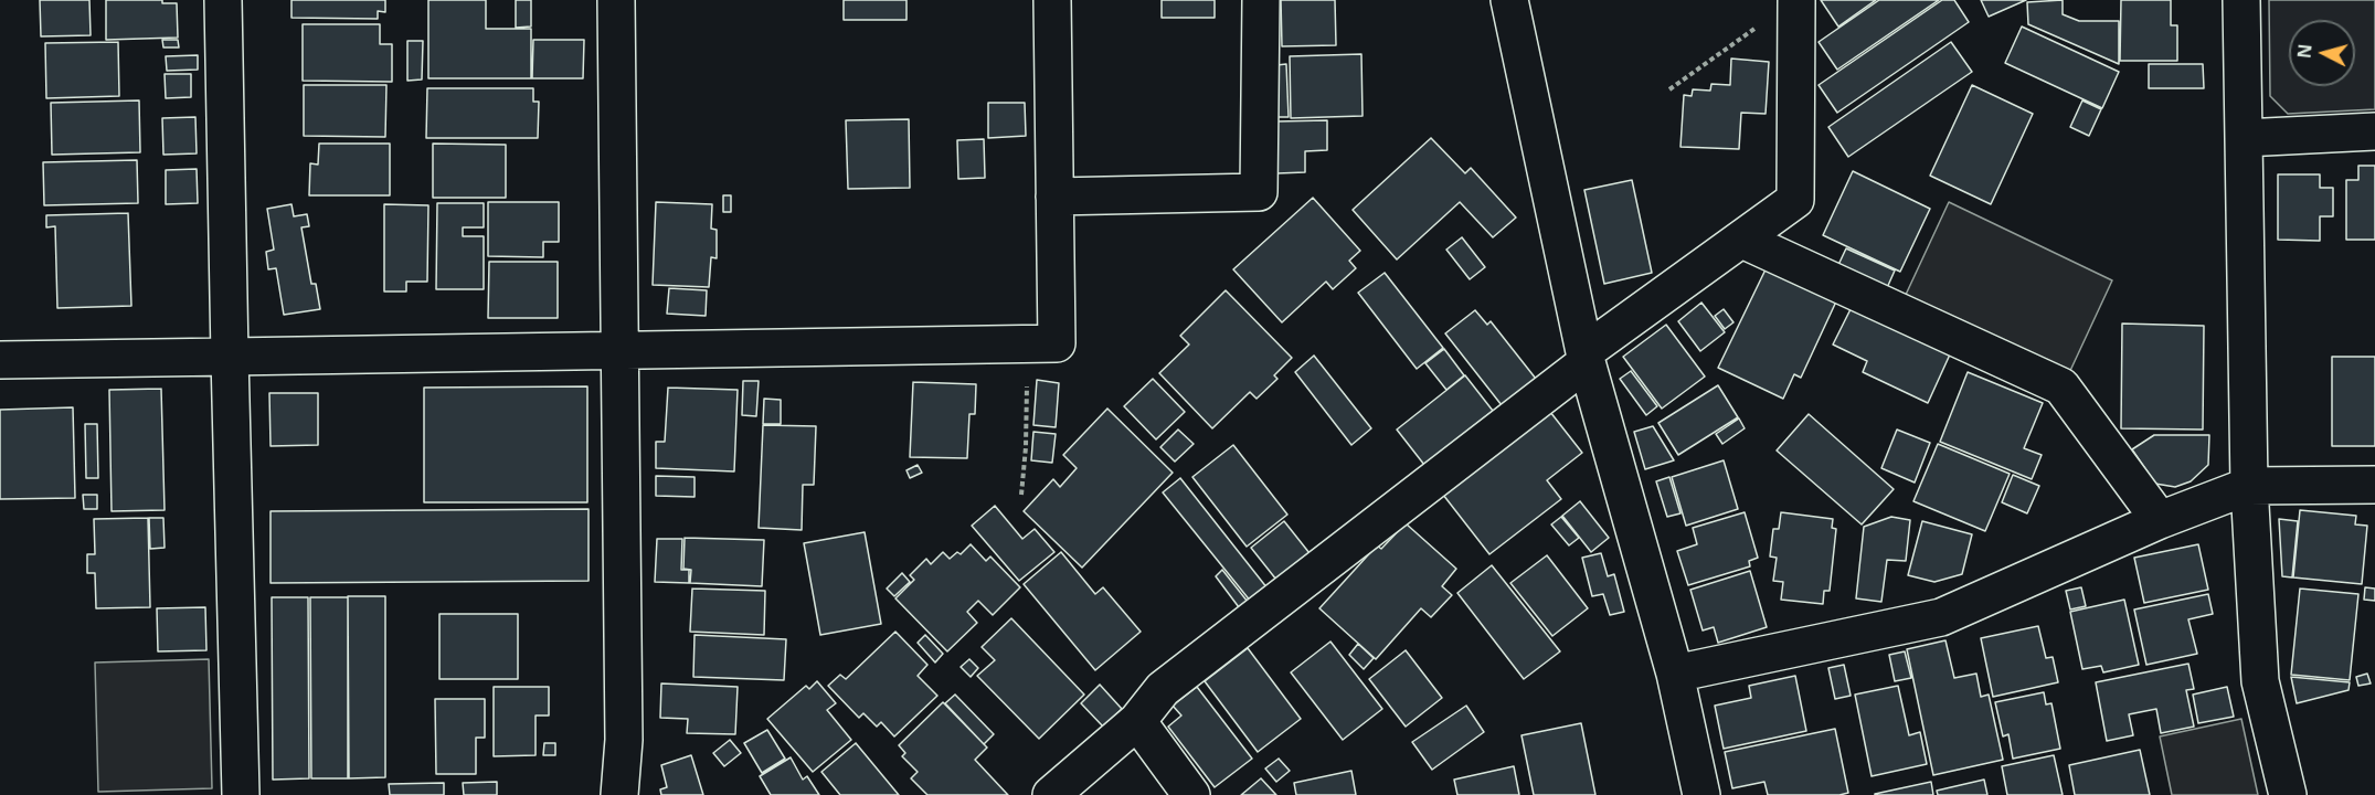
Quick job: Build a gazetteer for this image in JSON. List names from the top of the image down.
{
  "north": "left"
}
